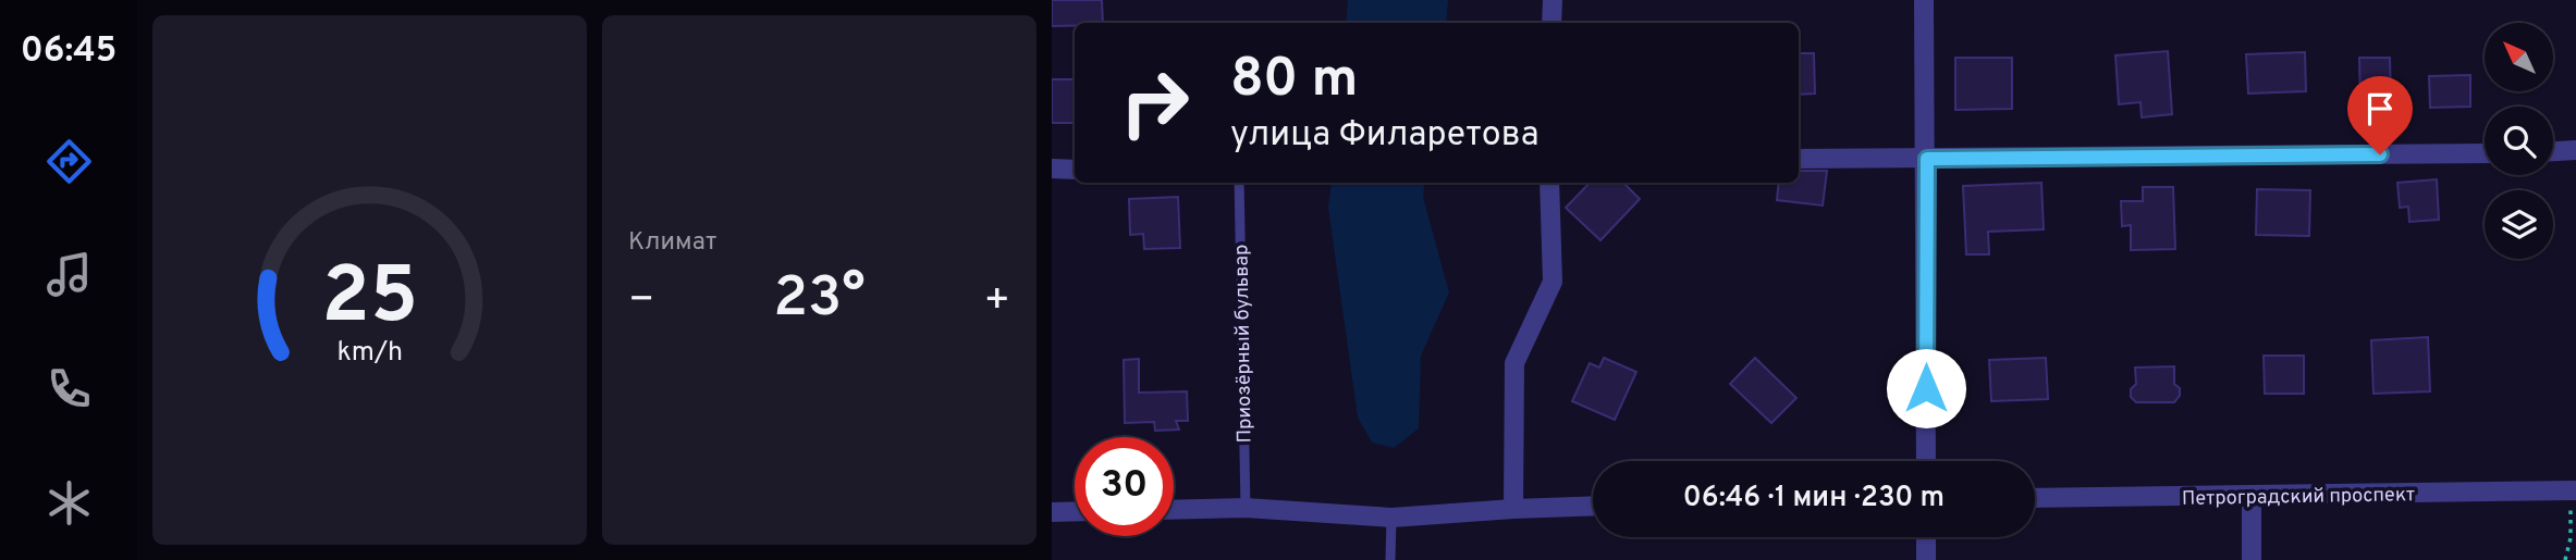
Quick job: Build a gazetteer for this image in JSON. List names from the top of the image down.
{
  "streets": {
    "street": ["Петроградский проспект"],
    "lane": ["Приозёрный бульвар"]
  },
  "north": "top left",
  "page": {
    "tabs": "06:45",
    "tile": "Климат",
    "turn": ["80 m", "улица Филаретова"],
    "heat": ["−", "23°", "+"],
    "limit": "30",
    "trip": "06:46 · 1 мин · 230 m",
    "gauge": ["25", "km/h"]
  }
}
